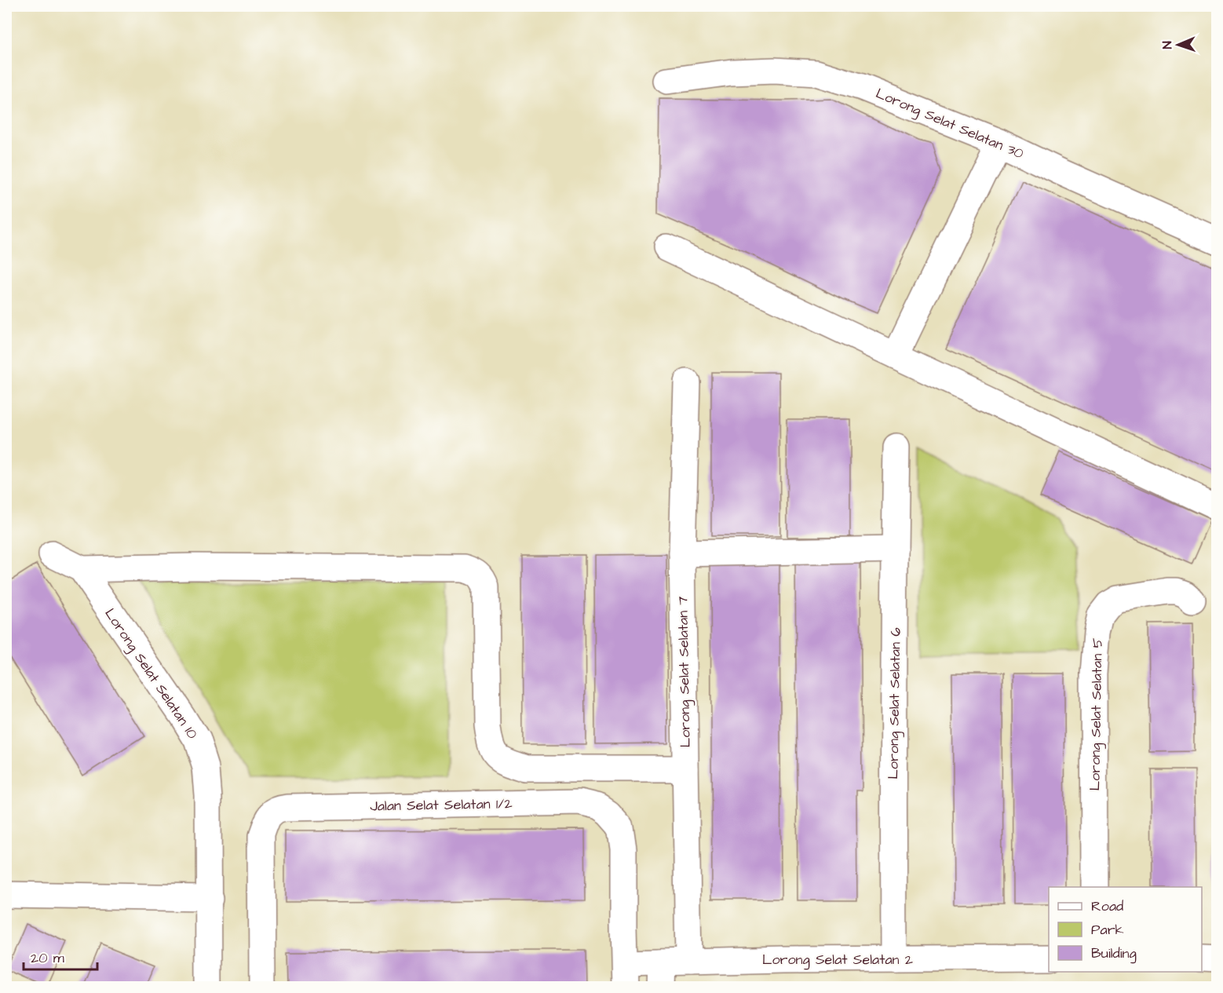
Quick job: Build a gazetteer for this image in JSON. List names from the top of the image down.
{
  "streets": {
    "street": [
      "Lorong Selat Selatan 30",
      "Lorong Selat Selatan 7",
      "Lorong Selat Selatan 10",
      "Lorong Selat Selatan 6",
      "Lorong Selat Selatan 5",
      "Jalan Selat Selatan 1/2",
      "Lorong Selat Selatan 2"
    ]
  },
  "crossings": [
    ["Lorong Selat Selatan 7", "Lorong Selat Selatan 2"],
    ["Lorong Selat Selatan 6", "Lorong Selat Selatan 2"],
    ["Jalan Selat Selatan 1/2", "Lorong Selat Selatan 2"]
  ],
  "legend": ["Road", "Park", "Building"],
  "scale_bar": "20 m",
  "north": "left"
}
